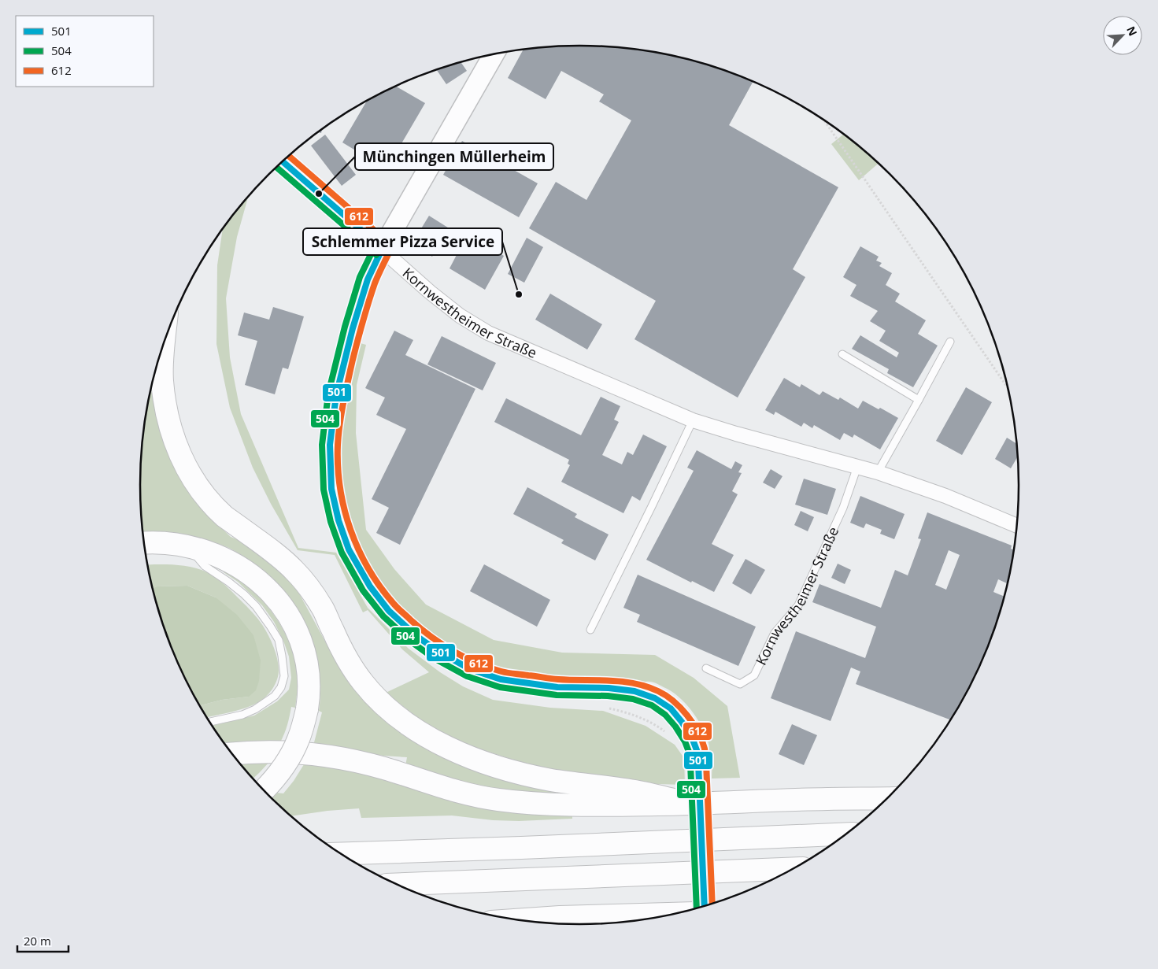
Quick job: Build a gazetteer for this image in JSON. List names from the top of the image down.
{
  "streets": {
    "street": ["Kornwestheimer Straße"]
  },
  "places": ["Münchingen Müllerheim", "Schlemmer Pizza Service"],
  "lines": ["transit line 612", "transit line 501", "transit line 504"],
  "legend": ["501", "504", "612"],
  "scale_bar": "20 m",
  "north": "top right"
}
